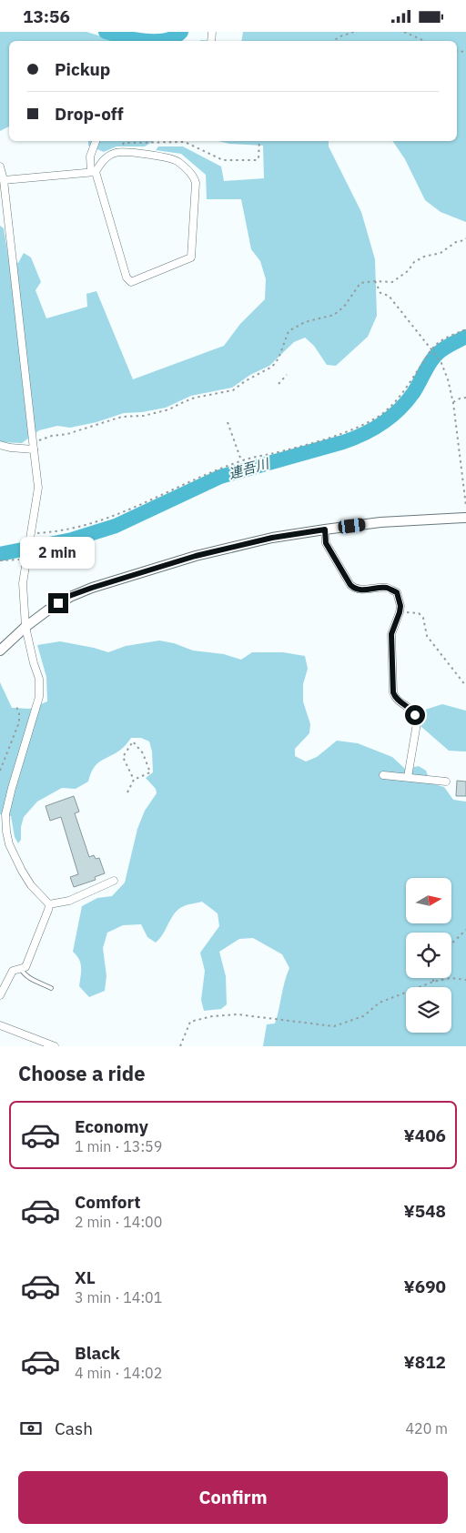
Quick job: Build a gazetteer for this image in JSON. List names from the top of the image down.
{
  "water": ["連吾川"],
  "north": "right",
  "page": {
    "status": "13:56",
    "banner": ["Pickup", "Drop-off"],
    "bubble": "2 min",
    "heading": "Choose a ride",
    "list": [
      {
        "name": "Economy",
        "note": "1 min · 13:59",
        "value": "¥406"
      },
      {
        "name": "Comfort",
        "note": "2 min · 14:00",
        "value": "¥548"
      },
      {
        "name": "XL",
        "note": "3 min · 14:01",
        "value": "¥690"
      },
      {
        "name": "Black",
        "note": "4 min · 14:02",
        "value": "¥812"
      }
    ],
    "pay": ["Cash", "420 m"],
    "buttons": "Confirm"
  }
}
